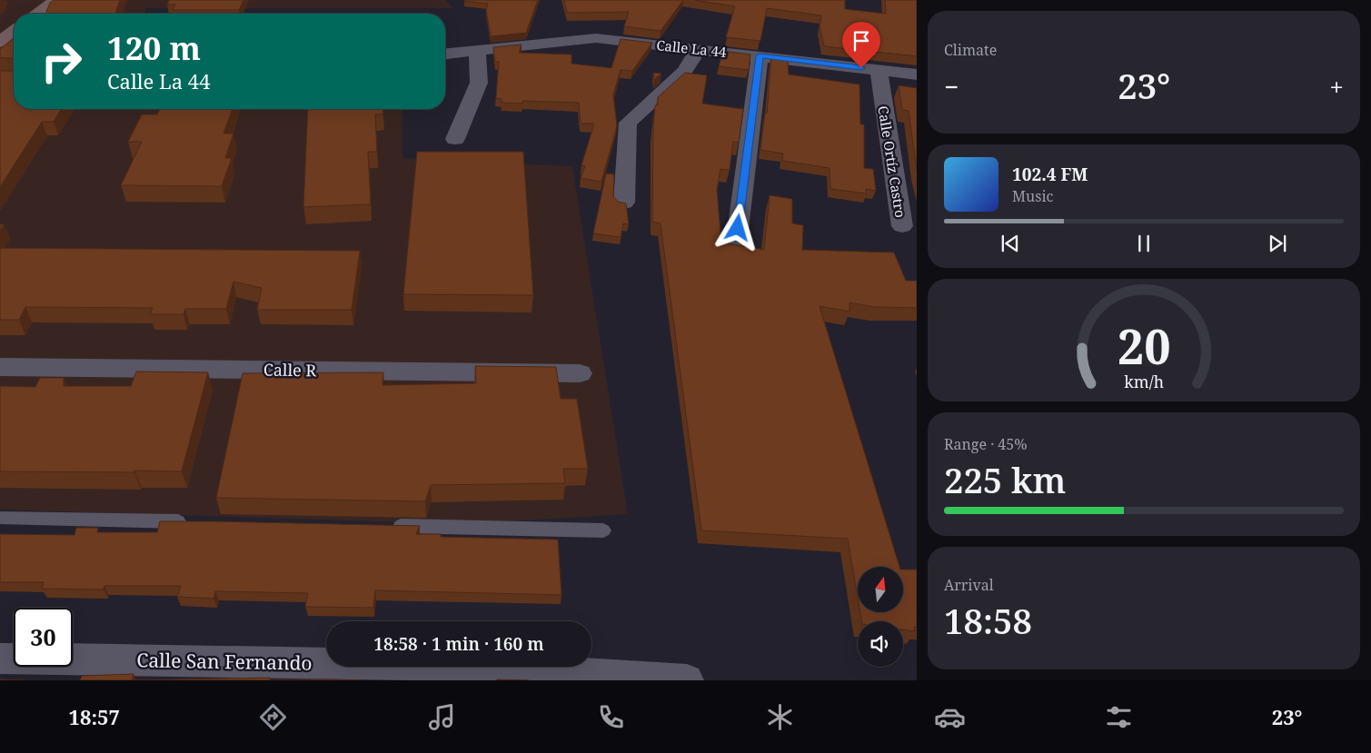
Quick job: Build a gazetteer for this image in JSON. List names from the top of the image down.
{
  "streets": {
    "street": [
      "Calle La 44",
      "Calle Ortíz Castro",
      "Calle R",
      "Calle San Fernando"
    ]
  },
  "crossings": [
    ["Calle La 44", "Calle Ortíz Castro"]
  ],
  "north": "top",
  "page": {
    "tile": [
      "Climate",
      ["Range · 45%", "225 km"],
      ["Arrival", "18:58"]
    ],
    "turn": ["120 m", "Calle La 44"],
    "heat": ["−", "23°", "+"],
    "song": ["102.4 FM", "Music"],
    "limit": "30",
    "trip": "18:58 · 1 min · 160 m",
    "tabs": ["18:57", "23°"],
    "gauge": ["20", "km/h"]
  }
}
